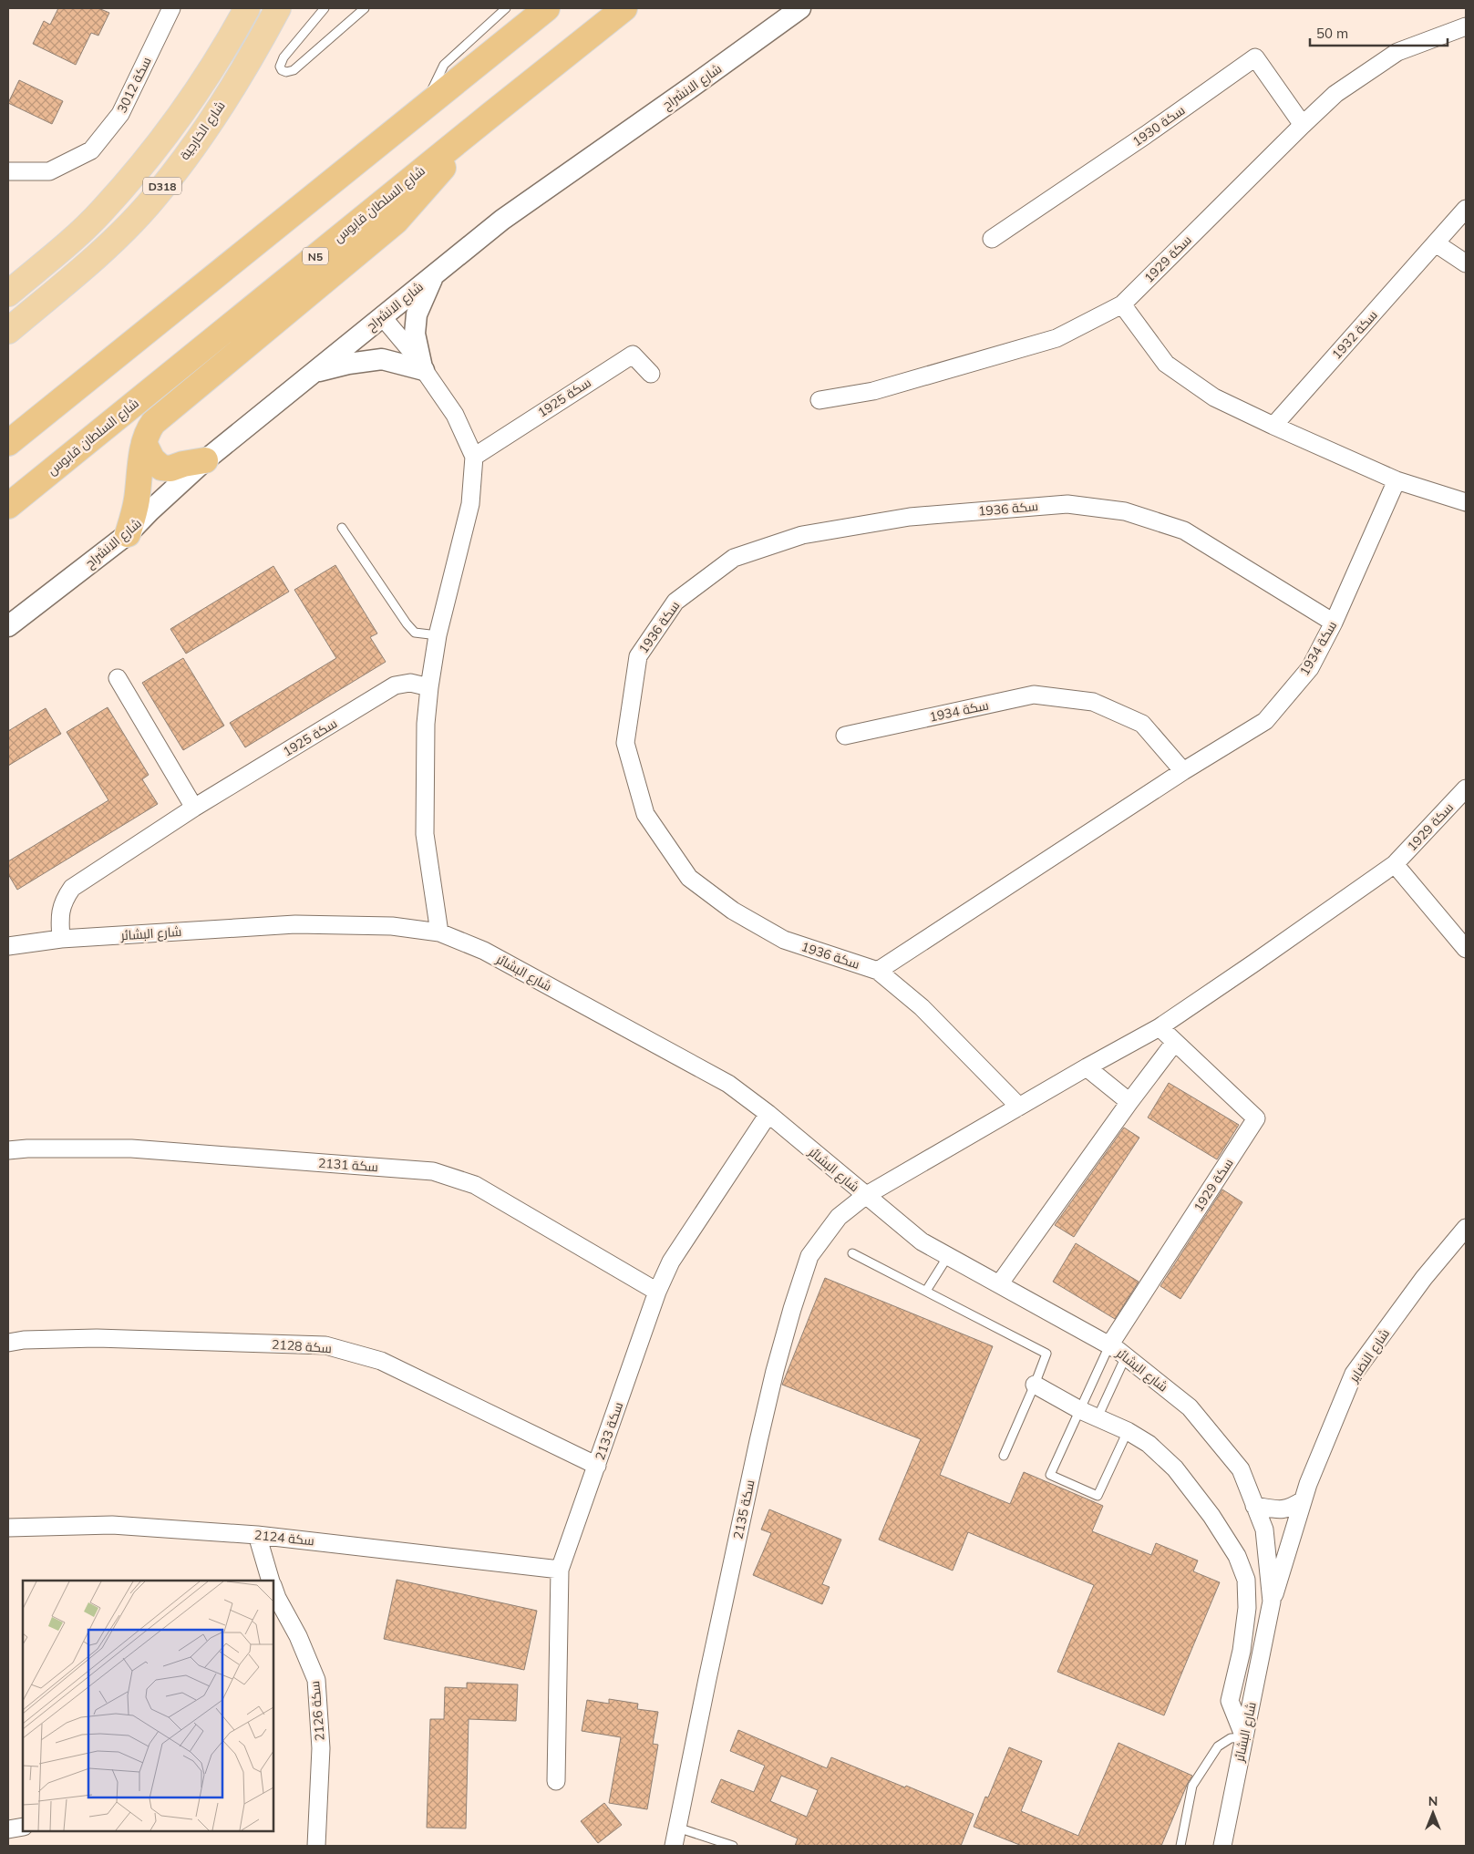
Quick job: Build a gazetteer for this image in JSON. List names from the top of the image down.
{
  "streets": {
    "highway": ["شارع السلطان قابوس", "N5"],
    "main road": ["شارع الخارجية", "D318"],
    "street": [
      "سكة 3012",
      "شارع الانشراح",
      "سكة 1930",
      "سكة 1929",
      "سكة 1932",
      "سكة 1925",
      "سكة 1936",
      "سكة 1934",
      "شارع البشائر",
      "سكة 2131",
      "سكة 2128",
      "شارع النضاير",
      "سكة 2133",
      "سكة 2135",
      "سكة 2124",
      "سكة 2126"
    ]
  },
  "crossings": [
    ["سكة 1930", "سكة 1929"],
    ["سكة 1929", "سكة 1936"],
    ["سكة 1929", "شارع البشائر"],
    ["سكة 1929", "سكة 2135"],
    ["سكة 1925", "شارع البشائر"],
    ["سكة 1936", "سكة 1934"],
    ["شارع البشائر", "شارع النضاير"],
    ["شارع البشائر", "سكة 2133"],
    ["شارع البشائر", "سكة 2135"],
    ["سكة 2131", "سكة 2133"],
    ["سكة 2128", "سكة 2133"],
    ["سكة 2133", "سكة 2124"],
    ["سكة 2124", "سكة 2126"]
  ],
  "scale_bar": "50 m",
  "north": "top"
}
